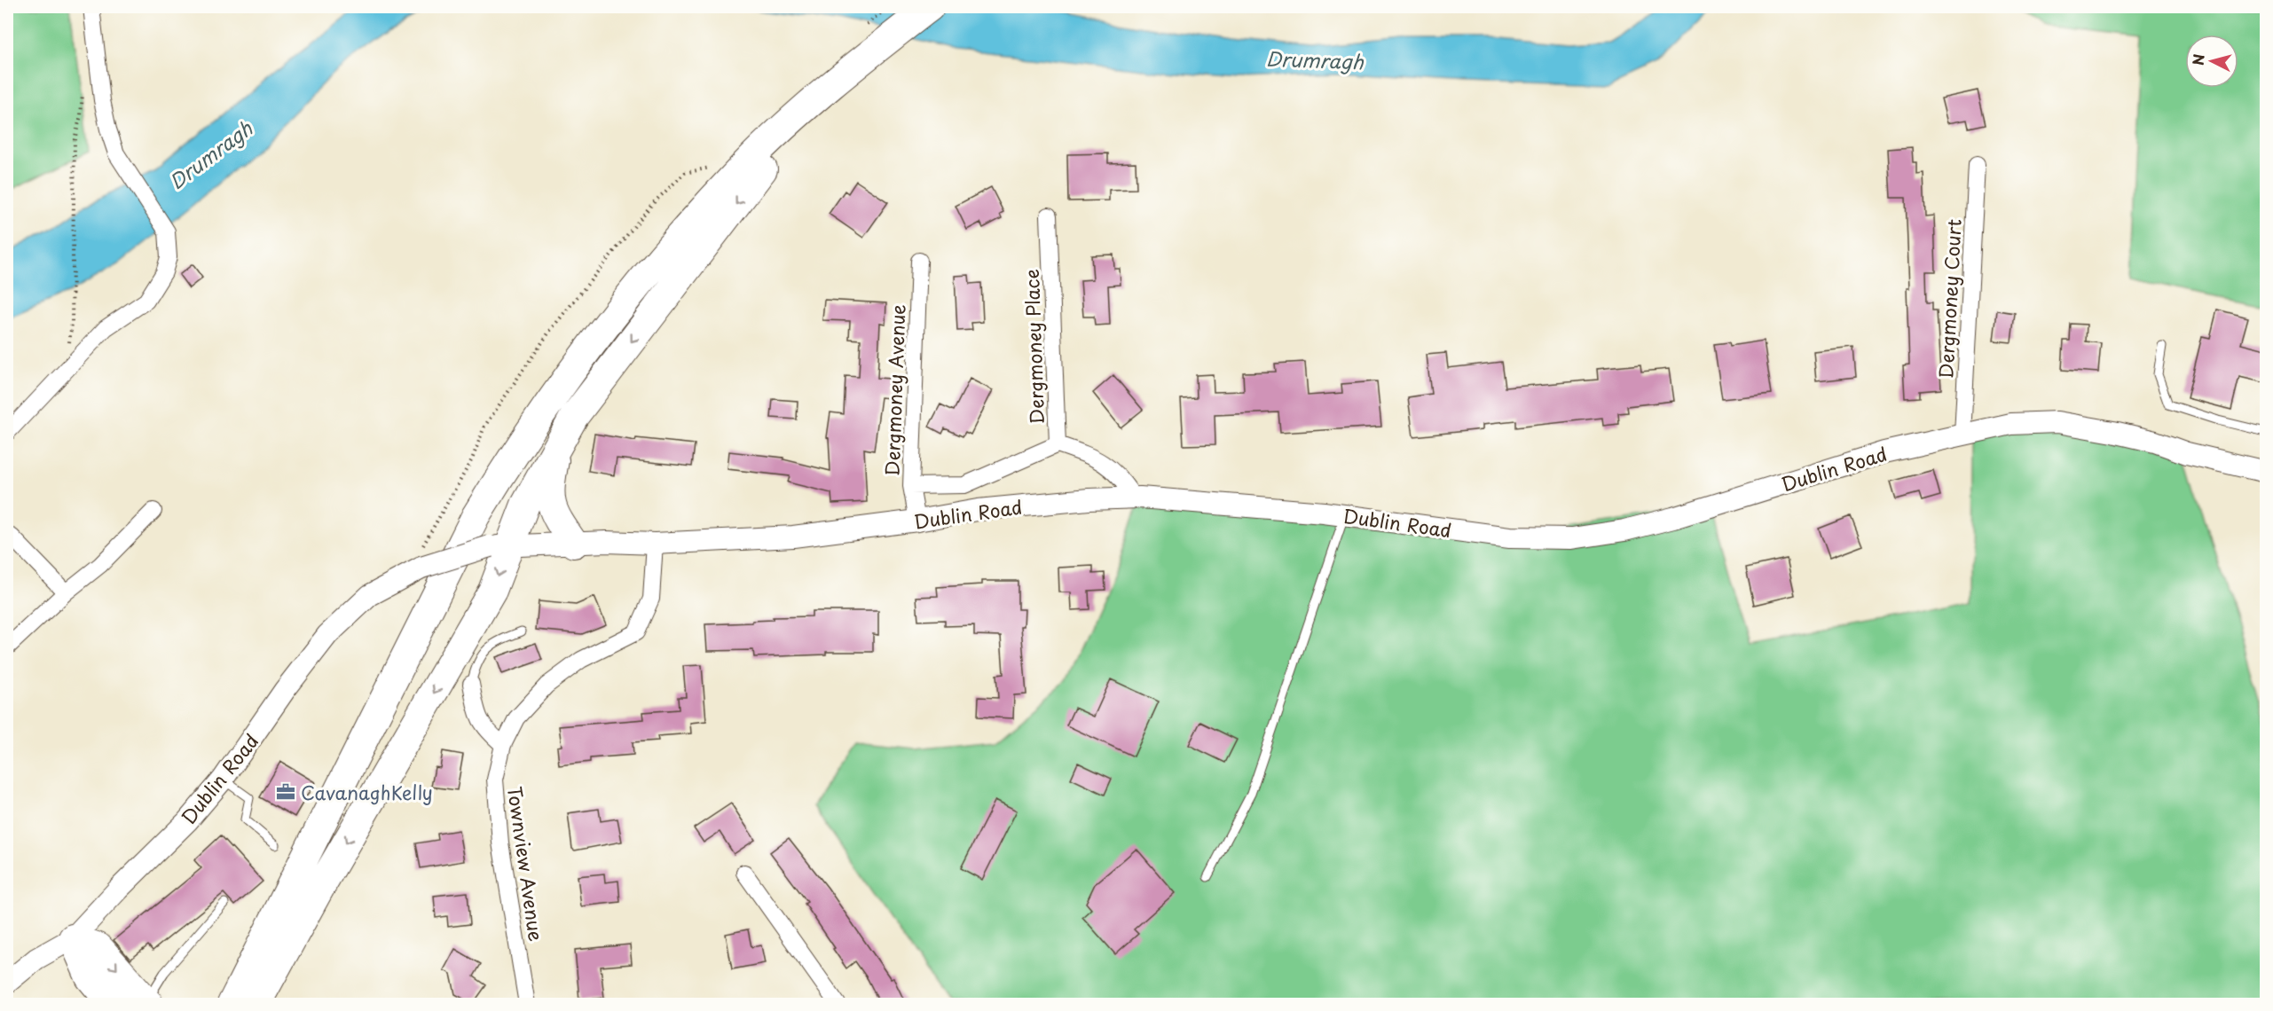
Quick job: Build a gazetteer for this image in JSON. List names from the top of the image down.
{
  "streets": {
    "street": [
      "Dergmoney Court",
      "Dergmoney Place",
      "Dergmoney Avenue",
      "Dublin Road",
      "Townview Avenue"
    ]
  },
  "crossings": [
    ["Dergmoney Court", "Dublin Road"],
    ["Dergmoney Place", "Dublin Road"],
    ["Dergmoney Avenue", "Dublin Road"],
    ["Dublin Road", "Townview Avenue"]
  ],
  "water": ["Drumragh"],
  "places": {
    "office": ["CavanaghKelly"]
  },
  "north": "left"
}
